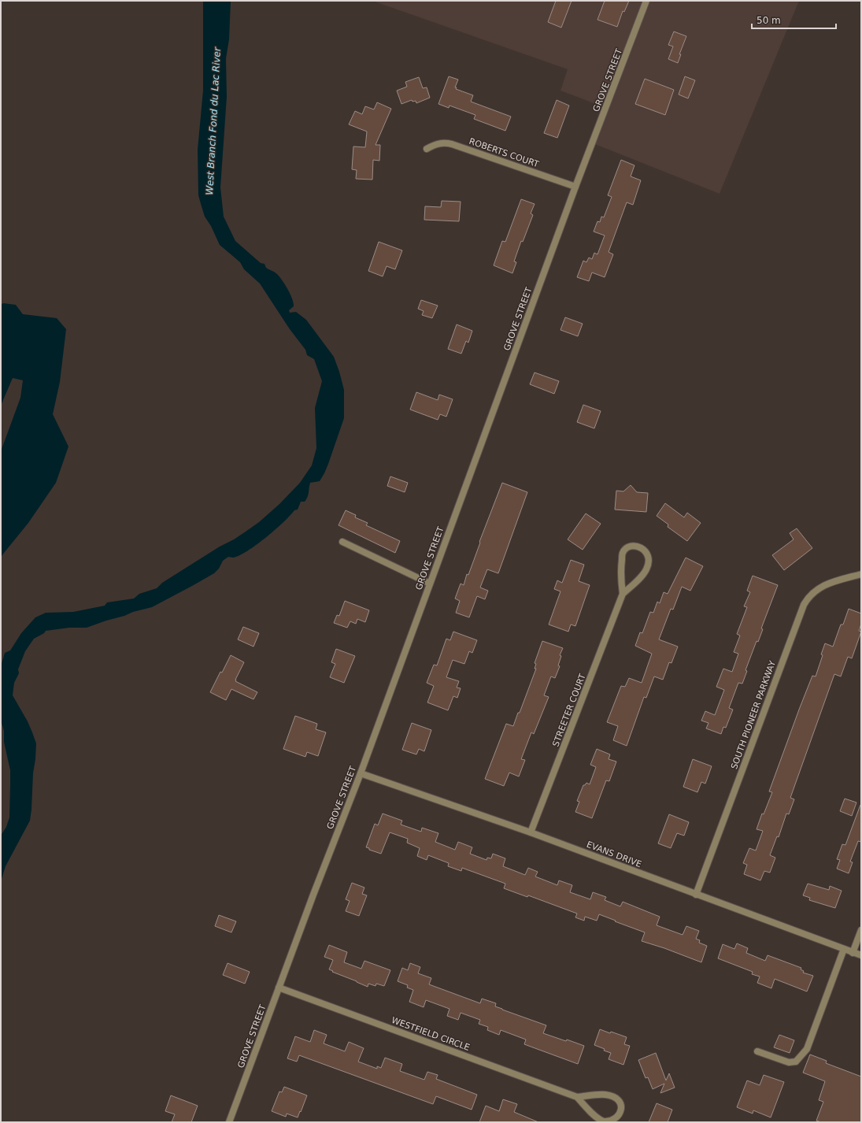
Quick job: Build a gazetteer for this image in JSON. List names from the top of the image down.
{
  "streets": {
    "street": [
      "GROVE STREET",
      "ROBERTS COURT",
      "STREETER COURT",
      "SOUTH PIONEER PARKWAY",
      "EVANS DRIVE",
      "WESTFIELD CIRCLE"
    ]
  },
  "crossings": [
    ["GROVE STREET", "ROBERTS COURT"],
    ["GROVE STREET", "EVANS DRIVE"],
    ["GROVE STREET", "WESTFIELD CIRCLE"],
    ["STREETER COURT", "EVANS DRIVE"],
    ["SOUTH PIONEER PARKWAY", "EVANS DRIVE"]
  ],
  "water": ["West Branch Fond du Lac River"],
  "scale_bar": "50 m"
}
